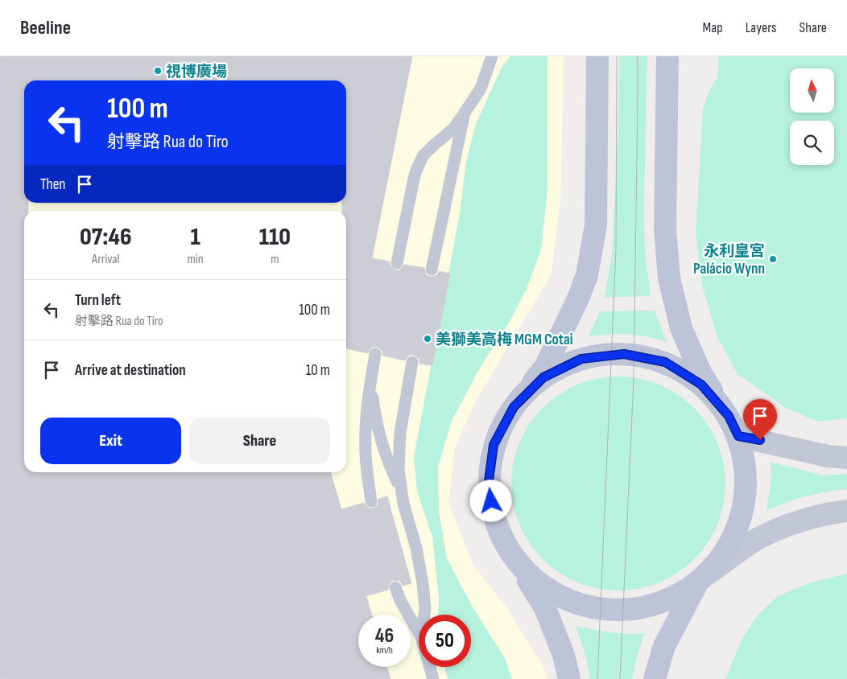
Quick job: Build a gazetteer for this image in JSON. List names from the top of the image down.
{
  "places": ["視博廣場", "永利皇宮 Palácio Wynn", "美獅美高梅 MGM Cotai"],
  "north": "top",
  "page": {
    "header": "Beeline",
    "nav": ["Map", "Layers", "Share"],
    "turn": ["100 m", "射擊路 Rua do Tiro"],
    "then": "Then",
    "eta": [
      "07:46",
      "Arrival",
      "1",
      "min",
      "110",
      "m"
    ],
    "list": [
      {
        "name": "Turn left",
        "note": "射擊路 Rua do Tiro",
        "value": "100 m"
      },
      {
        "name": "Arrive at destination",
        "value": "10 m"
      }
    ],
    "buttons": ["Exit", "Share"],
    "speed": "46 km/h",
    "limit": "50"
  }
}
